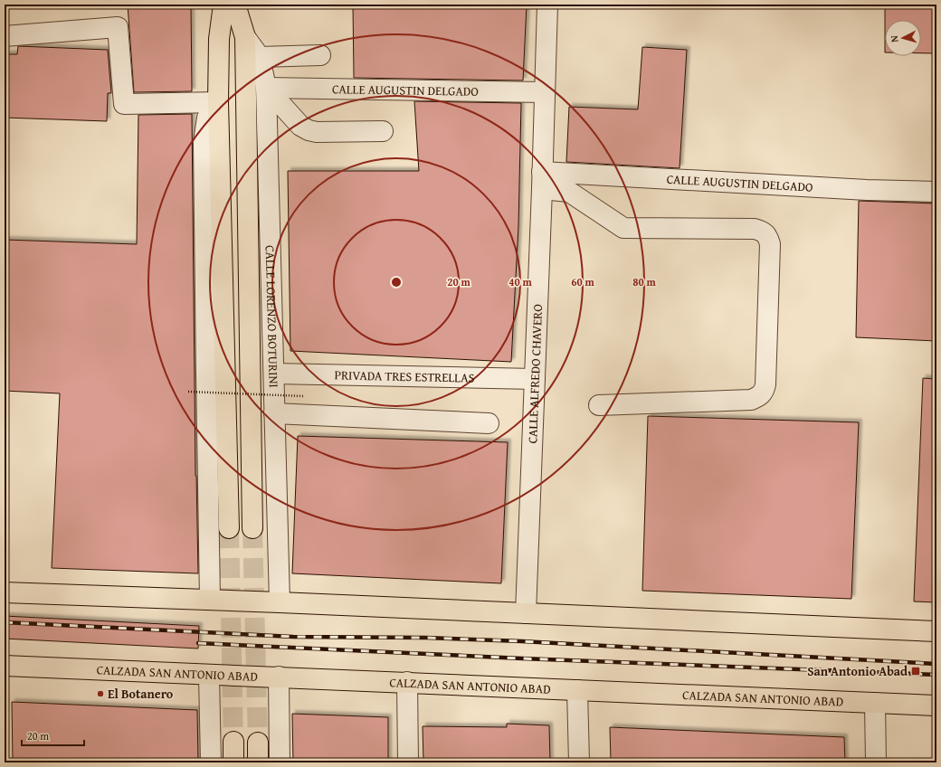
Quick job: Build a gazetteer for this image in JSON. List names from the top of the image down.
{
  "streets": {
    "main road": ["CALLE LORENZO BOTURINI", "CALZADA SAN ANTONIO ABAD"],
    "street": ["CALLE AUGUSTIN DELGADO", "CALLE ALFREDO CHAVERO", "PRIVADA TRES ESTRELLAS"]
  },
  "crossings": [
    ["CALLE AUGUSTIN DELGADO", "CALLE LORENZO BOTURINI"],
    ["CALLE AUGUSTIN DELGADO", "CALLE ALFREDO CHAVERO"],
    ["CALLE LORENZO BOTURINI", "PRIVADA TRES ESTRELLAS"],
    ["CALLE ALFREDO CHAVERO", "PRIVADA TRES ESTRELLAS"]
  ],
  "places": {
    "transit": ["San Antonio Abad"],
    "other": ["El Botanero"]
  },
  "scale_bar": "20 m",
  "north": "left",
  "rings": [
    "20 m",
    "40 m",
    "60 m",
    "80 m"
  ]
}
